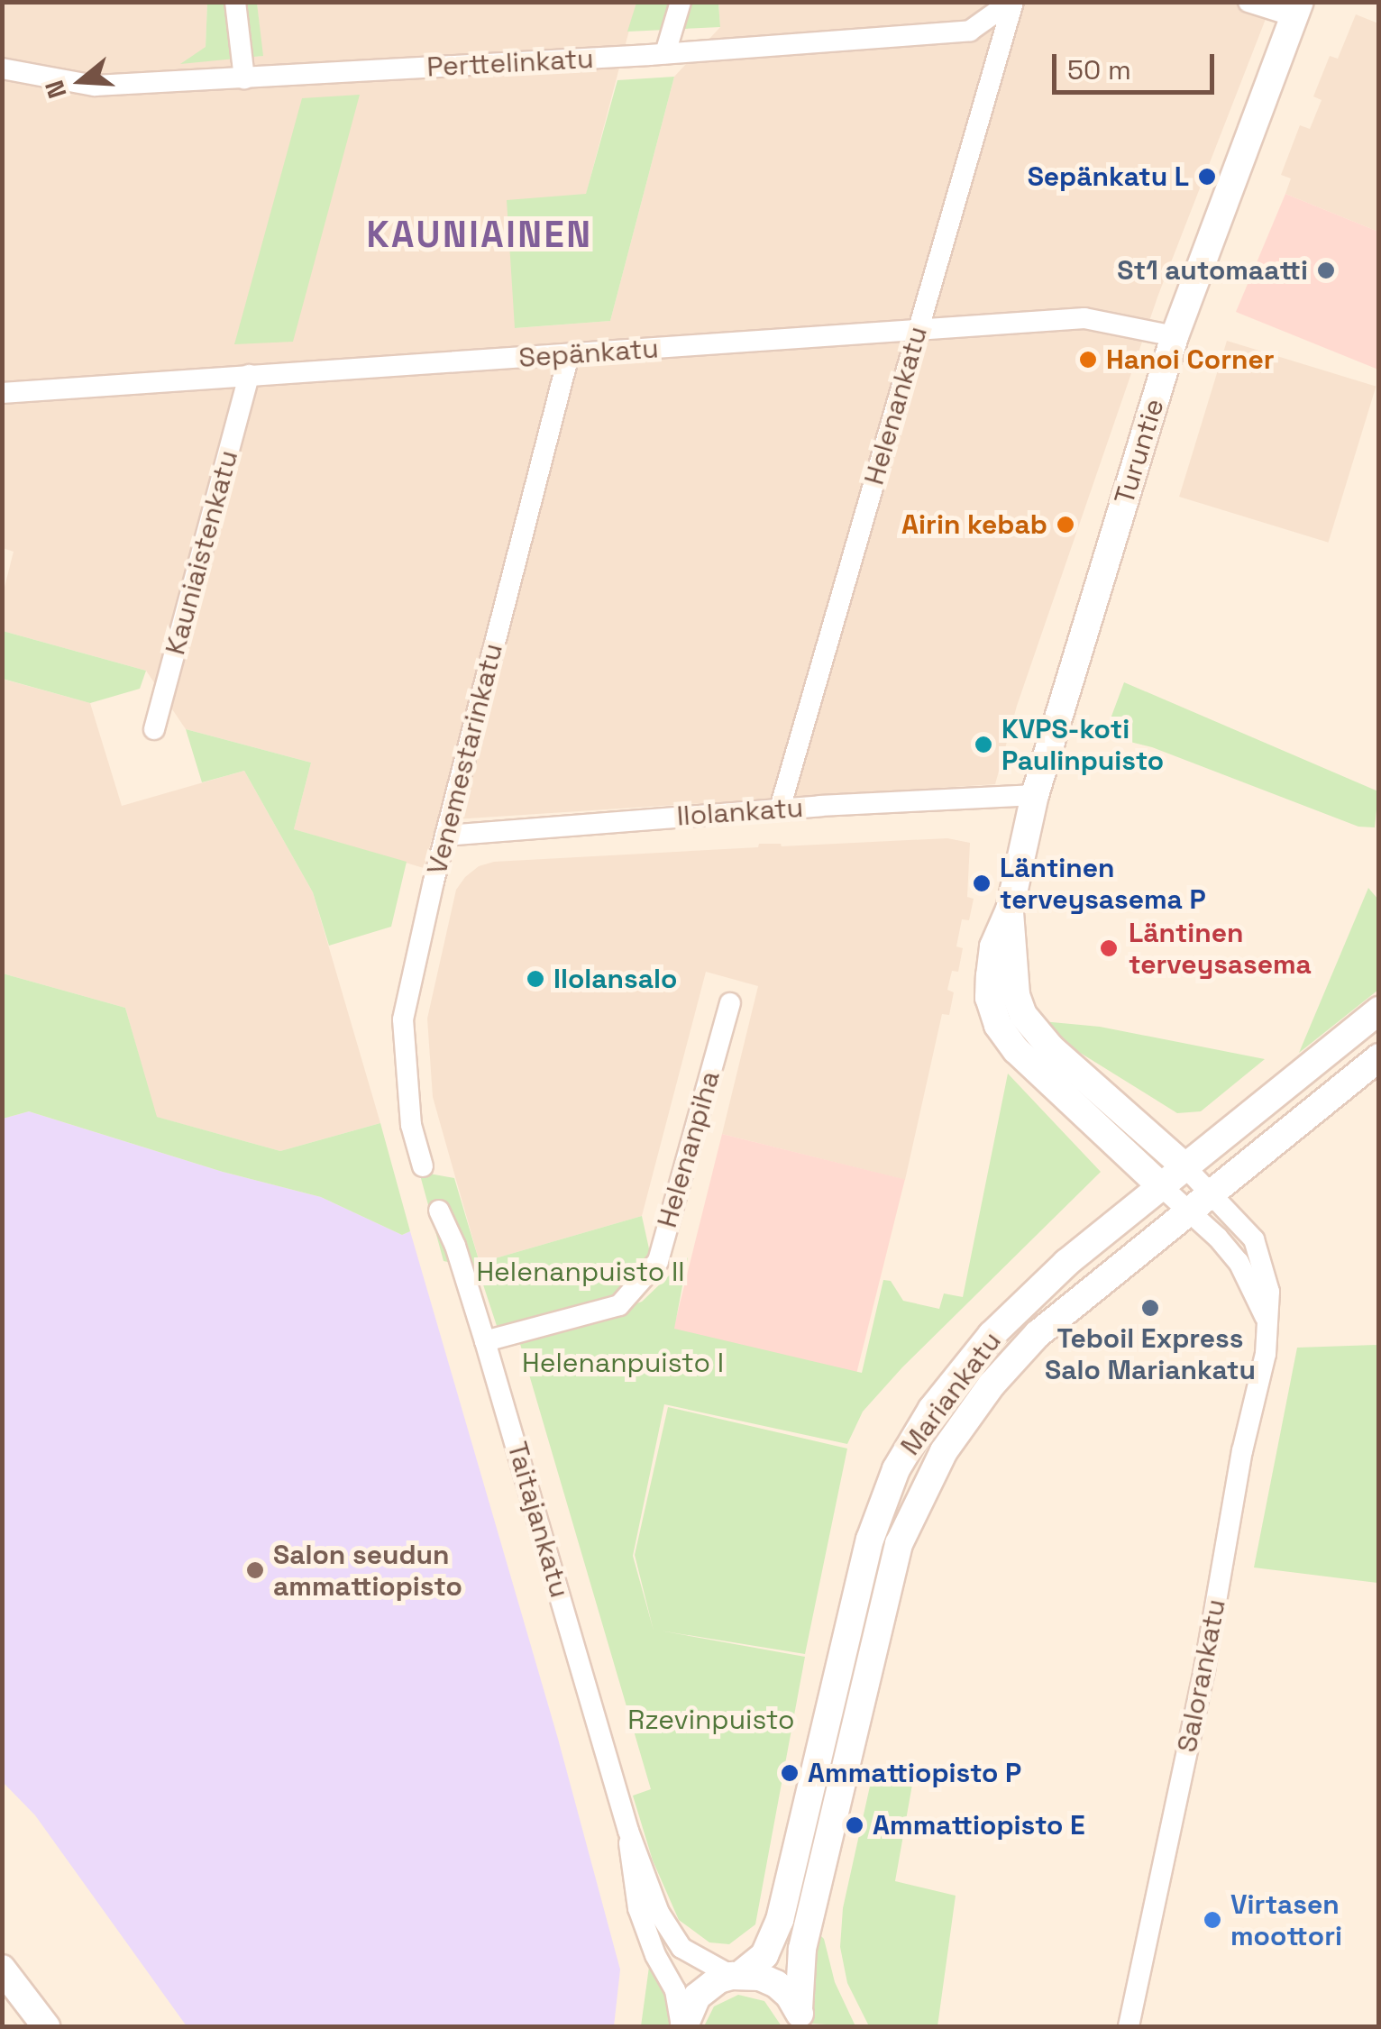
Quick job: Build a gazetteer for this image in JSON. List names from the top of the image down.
{
  "streets": {
    "main road": ["Turuntie", "Mariankatu"],
    "street": [
      "Perttelinkatu",
      "Sepänkatu",
      "Helenankatu",
      "Kauniaistenkatu",
      "Venemestarinkatu",
      "Ilolankatu",
      "Helenanpiha",
      "Taitajankatu",
      "Salorankatu"
    ]
  },
  "crossings": [
    ["Perttelinkatu", "Helenankatu"],
    ["Sepänkatu", "Helenankatu"],
    ["Sepänkatu", "Turuntie"],
    ["Sepänkatu", "Kauniaistenkatu"],
    ["Sepänkatu", "Venemestarinkatu"],
    ["Helenankatu", "Ilolankatu"],
    ["Turuntie", "Ilolankatu"],
    ["Turuntie", "Mariankatu"],
    ["Turuntie", "Salorankatu"],
    ["Venemestarinkatu", "Ilolankatu"],
    ["Helenanpiha", "Taitajankatu"],
    ["Mariankatu", "Taitajankatu"],
    ["Mariankatu", "Salorankatu"]
  ],
  "districts": ["KAUNIAINEN"],
  "parks": ["Helenanpuisto II", "Helenanpuisto I", "Rzevinpuisto"],
  "places": [
    "Sepänkatu L",
    "St1 automaatti",
    "Hanoi Corner",
    "Airin kebab",
    "KVPS-koti Paulinpuisto",
    "Läntinen terveysasema P",
    "Läntinen terveysasema",
    "Ilolansalo",
    "Teboil Express Salo Mariankatu",
    "Salon seudun ammattiopisto",
    "Ammattiopisto P",
    "Ammattiopisto E",
    "Virtasen moottori"
  ],
  "scale_bar": "50 m",
  "north": "left"
}
